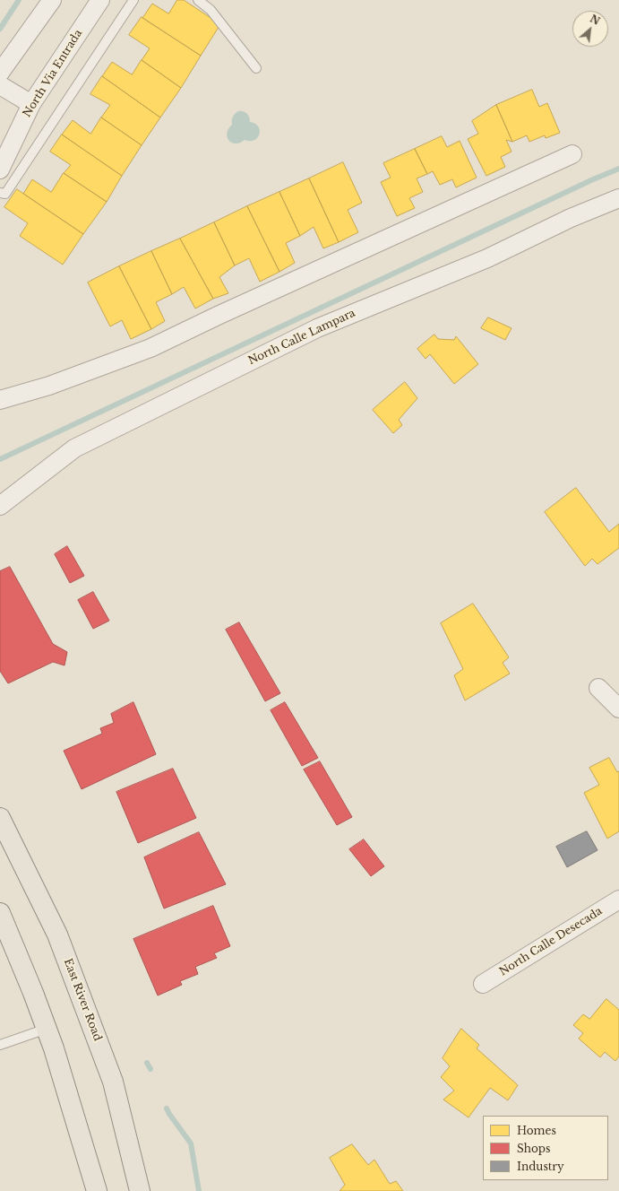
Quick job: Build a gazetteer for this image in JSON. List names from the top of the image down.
{
  "streets": {
    "main road": ["East River Road"],
    "street": ["North Via Entrada", "North Calle Lampara", "North Calle Desecada"]
  },
  "legend": ["Homes", "Shops", "Industry"],
  "north": "top right"
}
